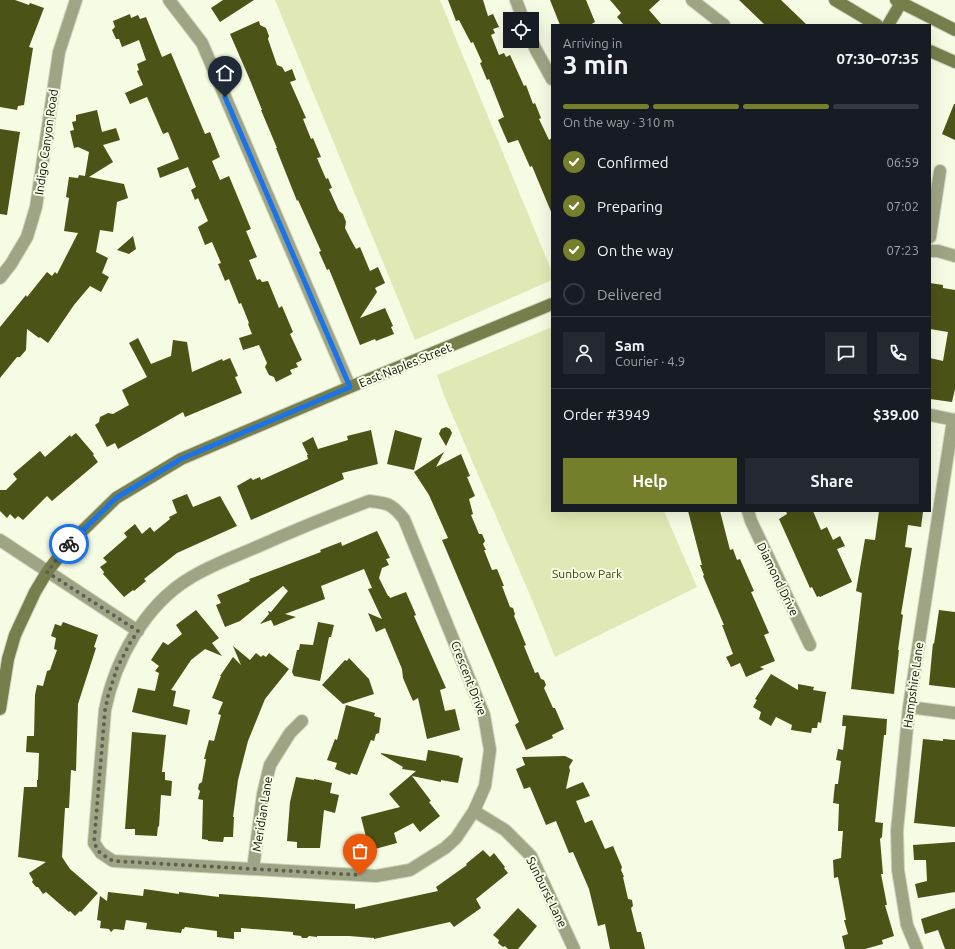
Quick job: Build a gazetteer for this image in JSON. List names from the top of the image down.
{
  "streets": {
    "street": [
      "Indigo Canyon Road",
      "East Naples Street",
      "Diamond Drive",
      "Crescent Drive",
      "Hampshire Lane",
      "Meridian Lane",
      "Sunburst Lane"
    ]
  },
  "crossings": [
    ["Crescent Drive", "Meridian Lane"],
    ["Crescent Drive", "Sunburst Lane"]
  ],
  "parks": ["Sunbow Park"],
  "page": {
    "heading": ["3 min", "Arriving in", "07:30–07:35"],
    "panel": [
      "Sam",
      "Courier · 4.9",
      "Order #3949",
      "$39.00"
    ],
    "bar": "On the way · 310 m",
    "list": [
      ["Confirmed", "06:59"],
      ["Preparing", "07:02"],
      ["On the way", "07:23"],
      "Delivered"
    ],
    "buttons": ["Help", "Share"]
  }
}
